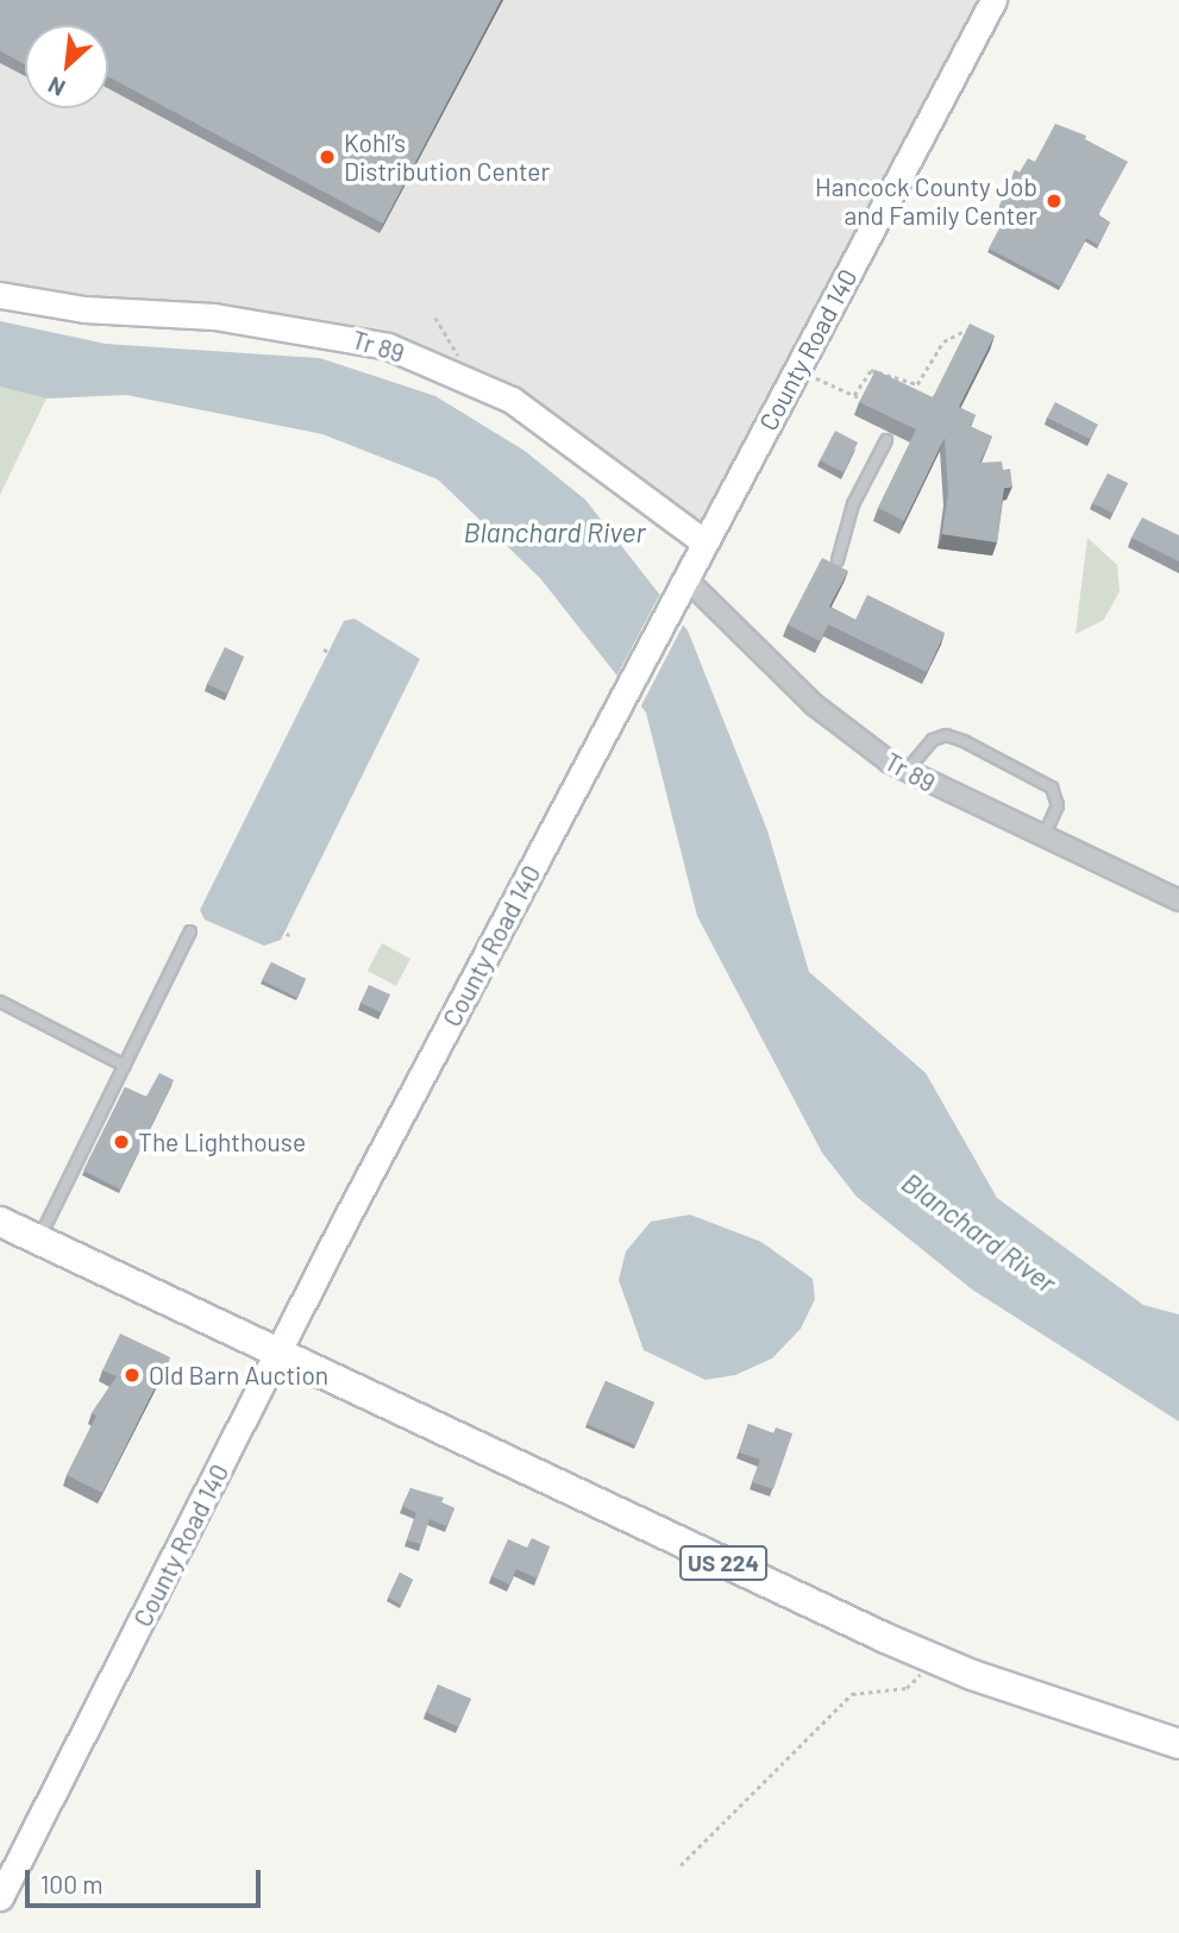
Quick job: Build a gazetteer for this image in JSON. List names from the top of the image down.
{
  "streets": {
    "main road": ["US 224"],
    "street": ["Tr 89", "County Road 140"]
  },
  "crossings": [
    ["Tr 89", "County Road 140"],
    ["County Road 140", "US 224"]
  ],
  "water": ["Blanchard River"],
  "places": [
    "Kohl’s Distribution Center",
    "Hancock County Job and Family Center",
    "The Lighthouse",
    "Old Barn Auction"
  ],
  "scale_bar": "100 m",
  "north": "bottom left"
}
